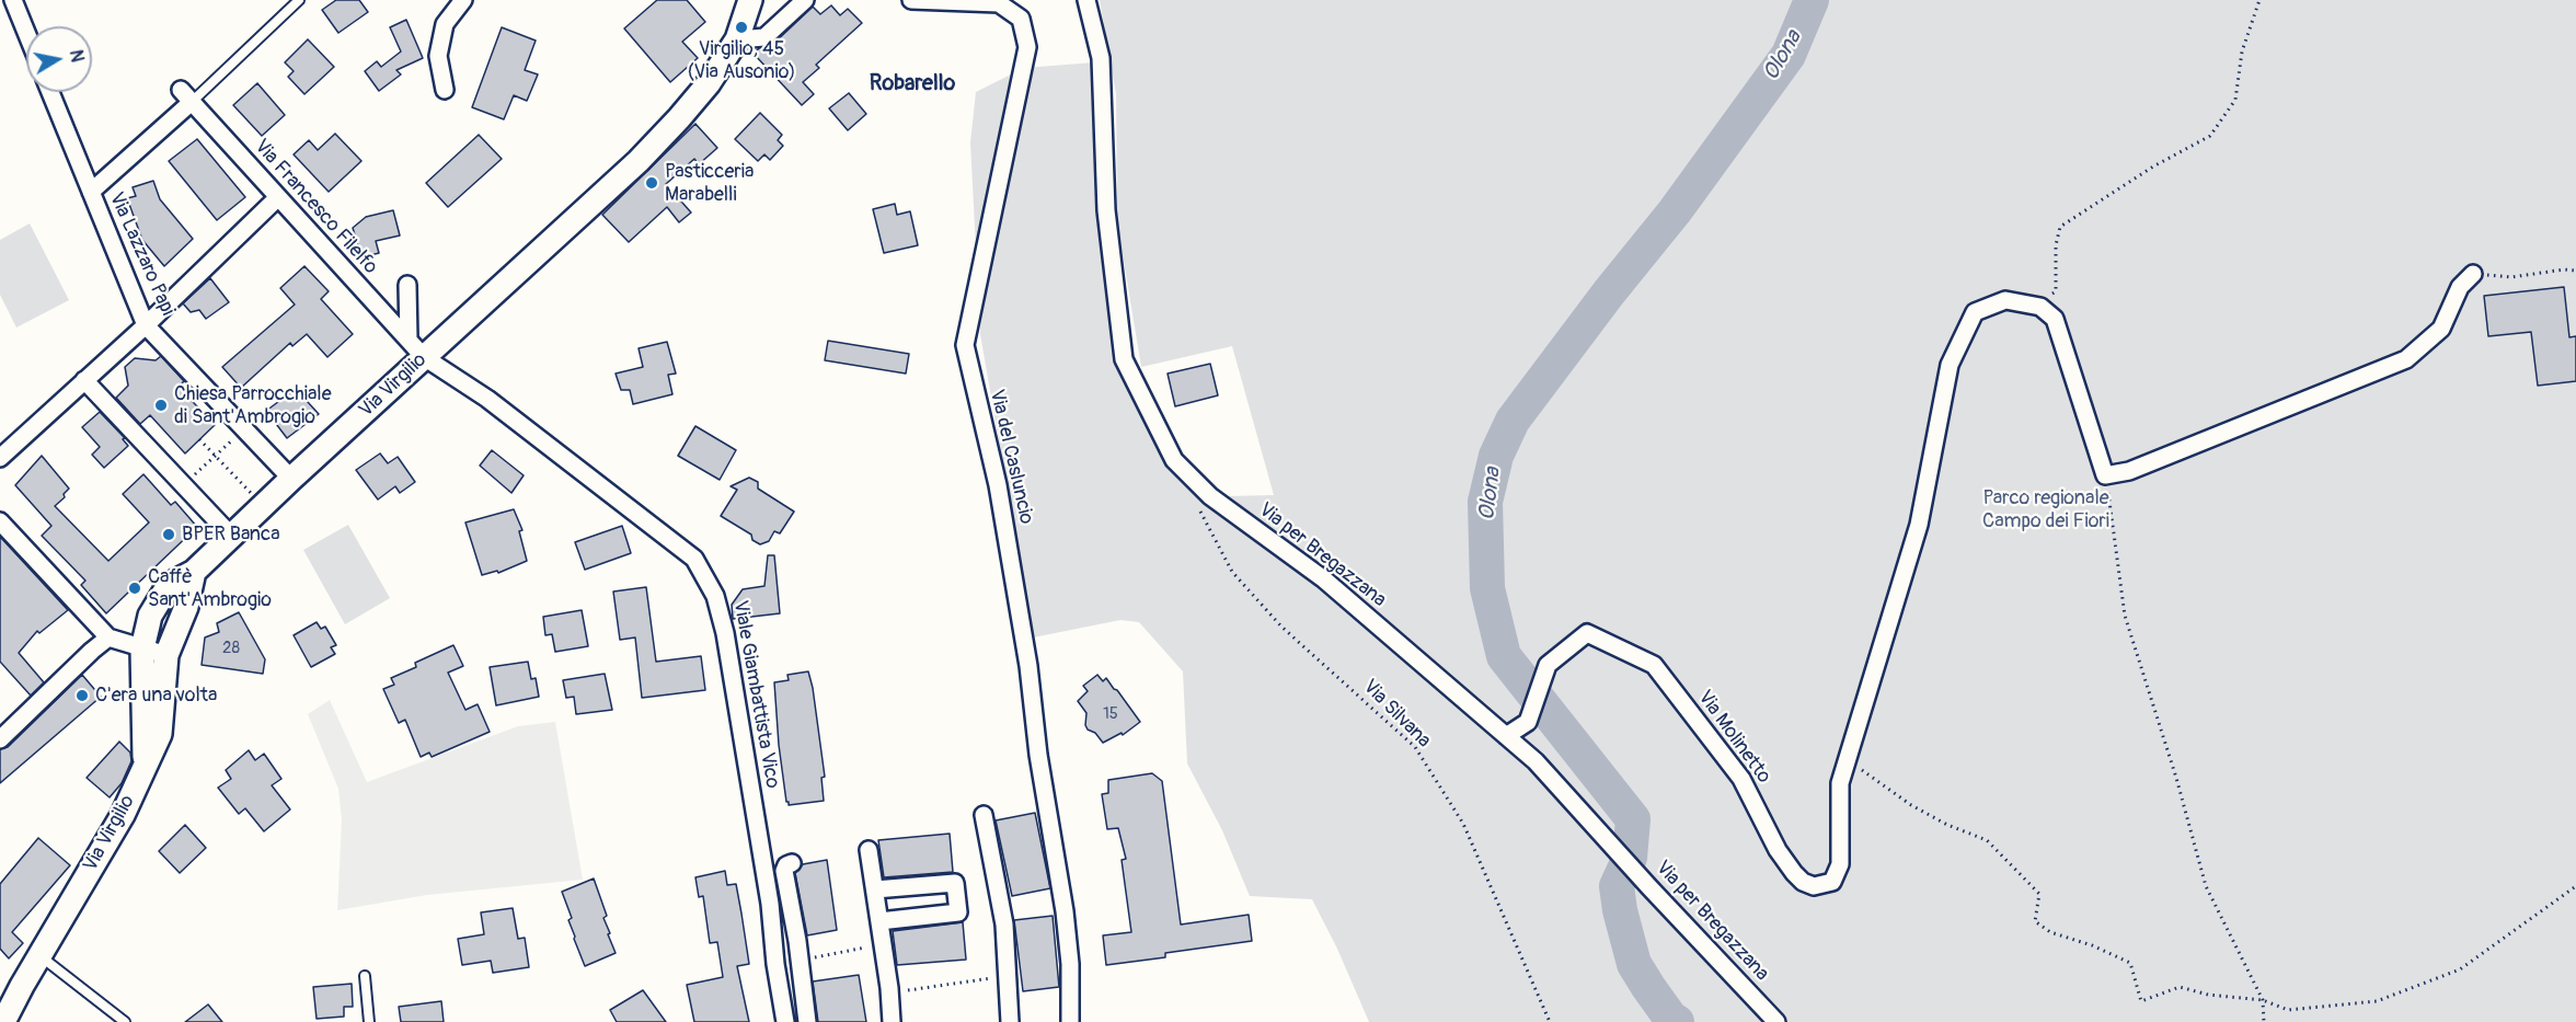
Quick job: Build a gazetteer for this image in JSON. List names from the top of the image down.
{
  "streets": {
    "main road": ["Via Virgilio"],
    "street": [
      "Via Francesco Filelfo",
      "Via Lazzaro Papi",
      "Via del Casluncio",
      "Via per Bregazzana",
      "Viale Giambattista Vico",
      "Via Molinetto"
    ],
    "path": ["Via Silvana"]
  },
  "crossings": [
    ["Via Francesco Filelfo", "Via Virgilio"],
    ["Via Francesco Filelfo", "Viale Giambattista Vico"],
    ["Via Lazzaro Papi", "Via Virgilio"],
    ["Via Virgilio", "Viale Giambattista Vico"],
    ["Via per Bregazzana", "Via Molinetto"]
  ],
  "districts": ["Robarello"],
  "water": ["Olona"],
  "parks": ["Parco regionale Campo dei Fiori"],
  "places": [
    "Virgilio, 45 (Via Ausonio)",
    "Pasticceria Marabelli",
    "Chiesa Parrocchiale di Sant'Ambrogio",
    "BPER Banca",
    "Caffè Sant'Ambrogio",
    "C'era una volta"
  ],
  "house_numbers": ["28", "15"],
  "north": "right"
}
